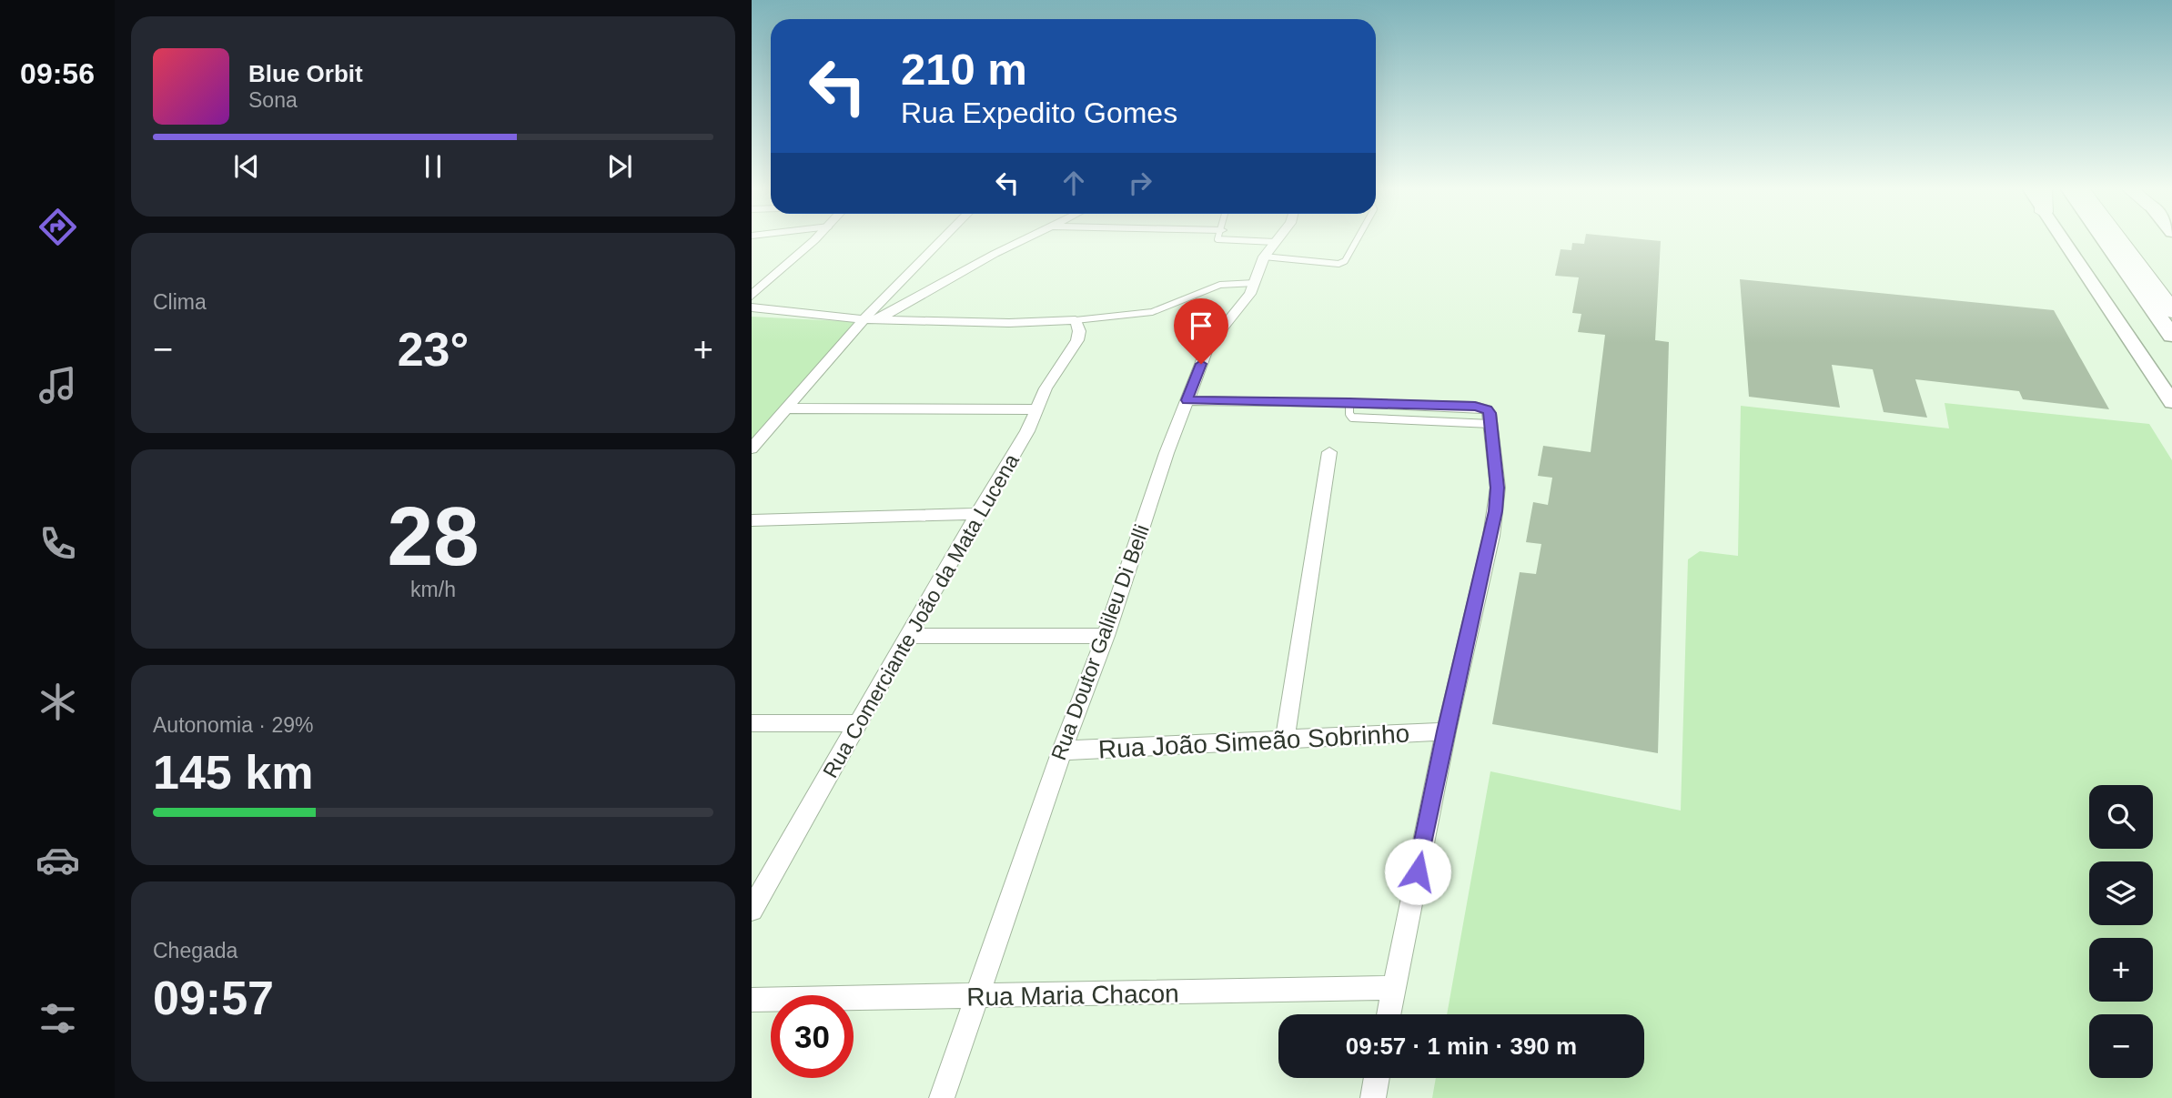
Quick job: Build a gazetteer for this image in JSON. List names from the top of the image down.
{
  "streets": {
    "street": [
      "Rua Comerciante João da Mata Lucena",
      "Rua Doutor Galileu Di Belli",
      "Rua João Simeão Sobrinho",
      "Rua Maria Chacon"
    ]
  },
  "crossings": [
    ["Rua Doutor Galileu Di Belli", "Rua João Simeão Sobrinho"],
    ["Rua Doutor Galileu Di Belli", "Rua Maria Chacon"]
  ],
  "page": {
    "tabs": "09:56",
    "turn": ["210 m", "Rua Expedito Gomes"],
    "song": ["Blue Orbit", "Sona"],
    "tile": [
      "Clima",
      ["28", "km/h"],
      ["Autonomia · 29%", "145 km"],
      ["Chegada", "09:57"]
    ],
    "heat": ["−", "23°", "+"],
    "map_buttons": ["+", "−"],
    "limit": "30",
    "trip": "09:57 · 1 min · 390 m"
  }
}
